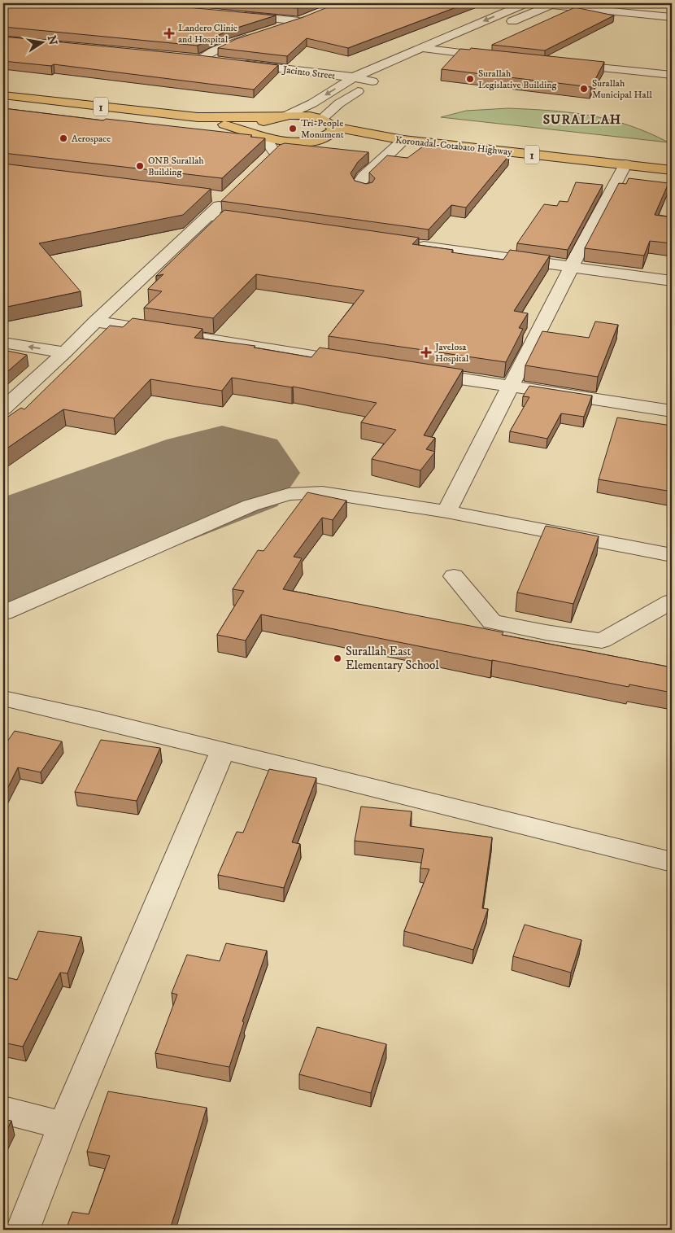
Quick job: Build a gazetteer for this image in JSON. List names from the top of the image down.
{
  "streets": {
    "highway": ["1", "Koronadal-Cotabato Highway"],
    "street": ["Jacinto Street"]
  },
  "crossings": [
    ["1", "Koronadal-Cotabato Highway"]
  ],
  "districts": ["SURALLAH"],
  "places": {
    "health": ["Landero Clinic and Hospital", "Javelosa Hospital"],
    "other": [
      "Surallah Legislative Building",
      "Surallah Municipal Hall",
      "Tri-People Monument",
      "Aerospace",
      "ONB Surallah Building",
      "Surallah East Elementary School"
    ]
  },
  "north": "right"
}
